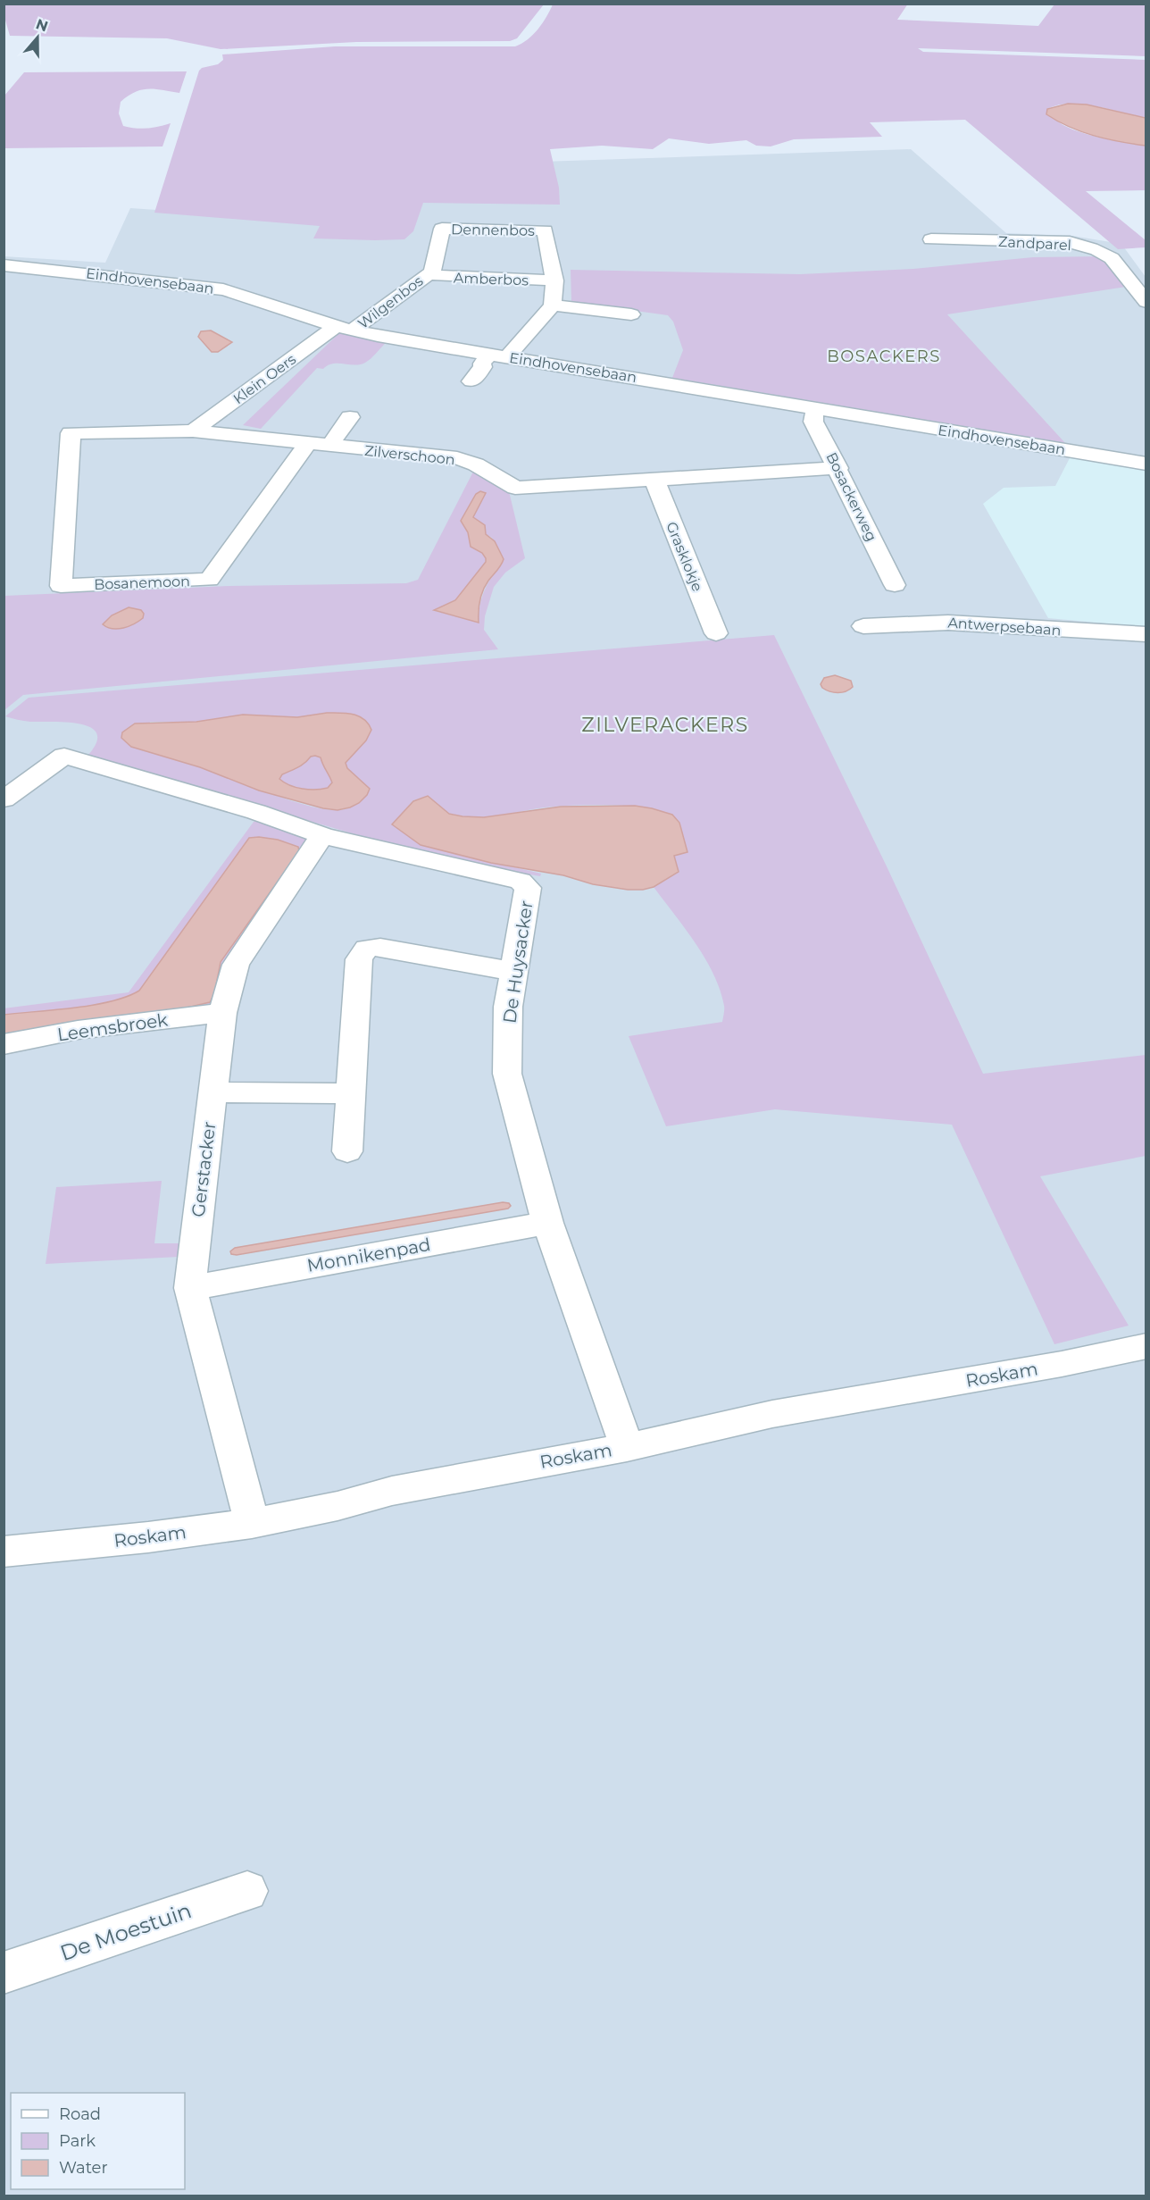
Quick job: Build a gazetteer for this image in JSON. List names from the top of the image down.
{
  "streets": {
    "street": [
      "Dennenbos",
      "Zandparel",
      "Amberbos",
      "Eindhovensebaan",
      "Wilgenbos",
      "Klein Oers",
      "Zilverschoon",
      "Bosackerweg",
      "Grasklokje",
      "Bosanemoon",
      "Antwerpsebaan",
      "De Huysacker",
      "Leemsbroek",
      "Gerstacker",
      "Monnikenpad",
      "Roskam",
      "De Moestuin"
    ]
  },
  "crossings": [
    ["Dennenbos", "Amberbos"],
    ["Dennenbos", "Wilgenbos"],
    ["Amberbos", "Wilgenbos"],
    ["Eindhovensebaan", "Wilgenbos"],
    ["Eindhovensebaan", "Klein Oers"],
    ["Eindhovensebaan", "Bosackerweg"],
    ["Wilgenbos", "Klein Oers"],
    ["Klein Oers", "Zilverschoon"],
    ["Zilverschoon", "Bosackerweg"],
    ["Zilverschoon", "Grasklokje"],
    ["Zilverschoon", "Bosanemoon"],
    ["De Huysacker", "Gerstacker"],
    ["De Huysacker", "Monnikenpad"],
    ["De Huysacker", "Roskam"],
    ["Leemsbroek", "Gerstacker"],
    ["Gerstacker", "Monnikenpad"],
    ["Gerstacker", "Roskam"]
  ],
  "districts": ["BOSACKERS", "ZILVERACKERS"],
  "legend": ["Road", "Park", "Water"],
  "north": "top"
}
